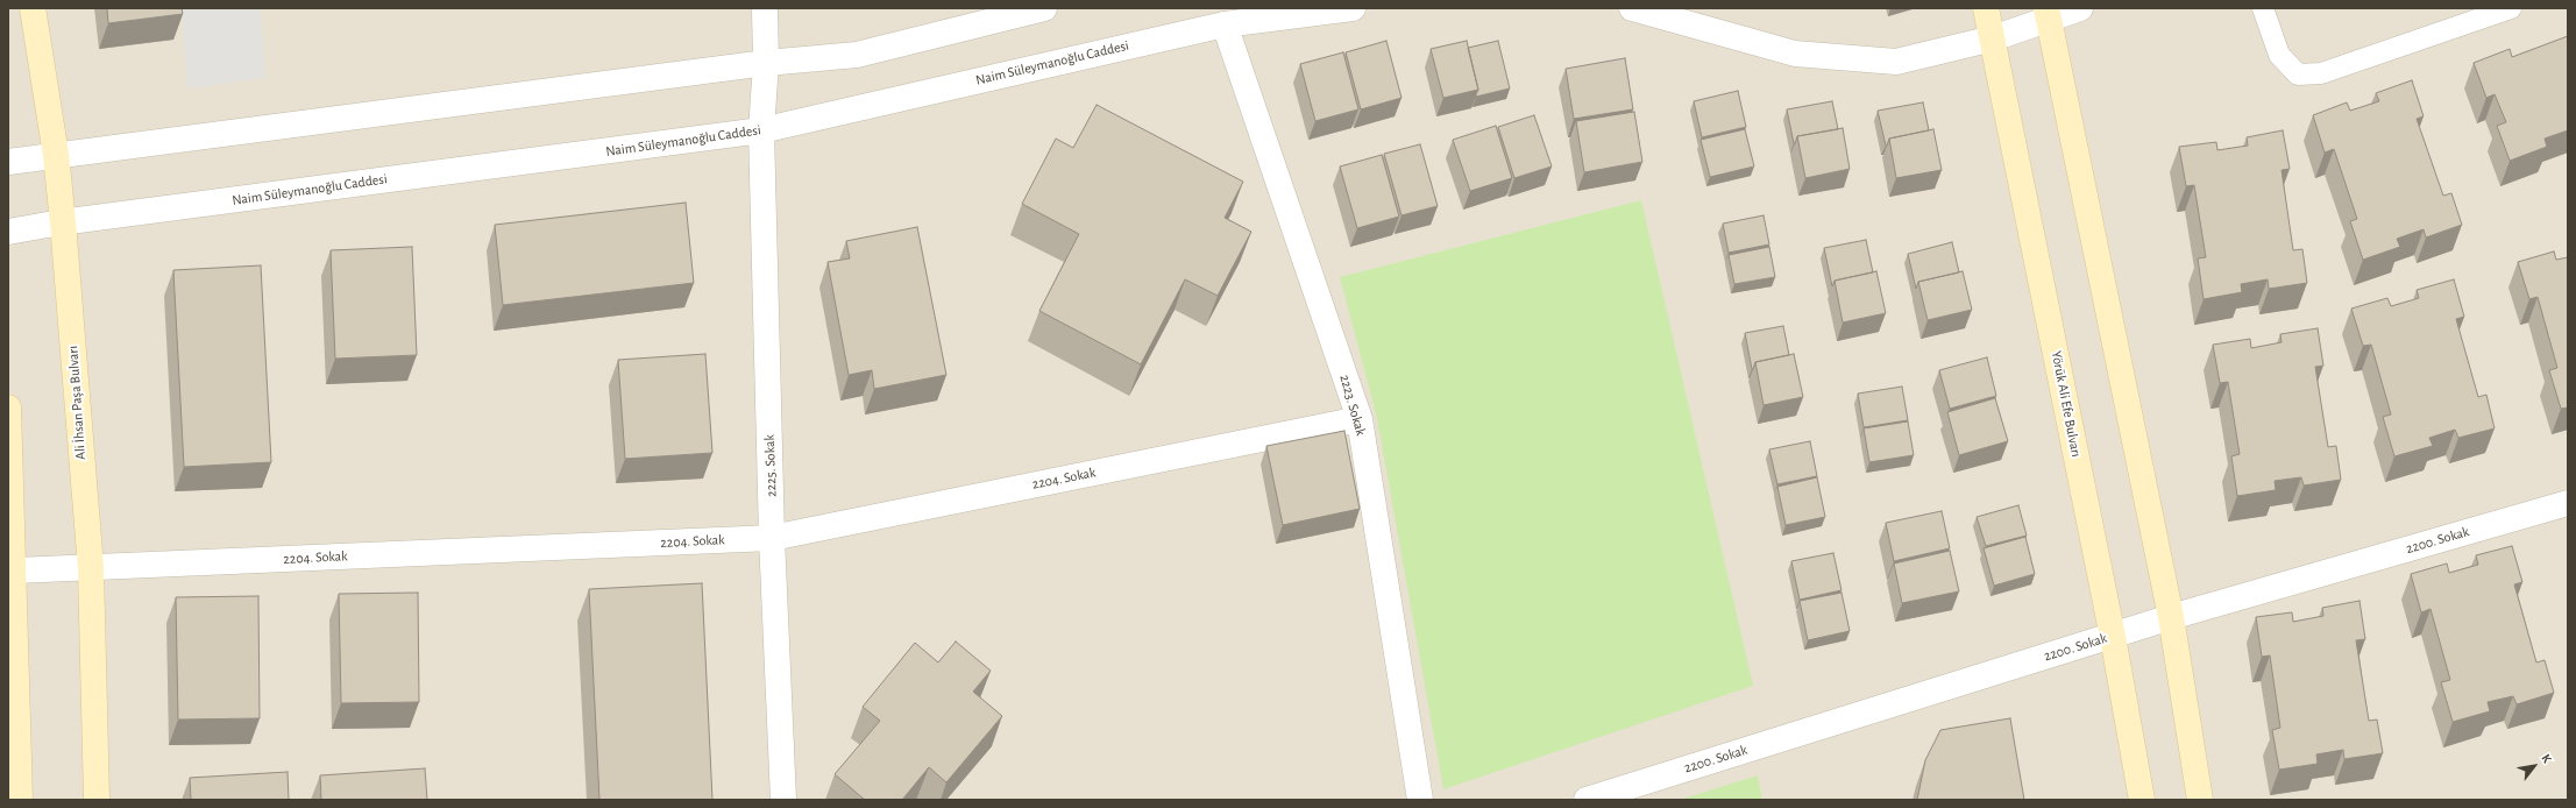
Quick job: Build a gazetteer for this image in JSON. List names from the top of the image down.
{
  "streets": {
    "main road": ["Ali İhsan Paşa Bulvarı", "Yörük Ali Efe Bulvarı"],
    "street": [
      "Naim Süleymanoğlu Caddesi",
      "2223. Sokak",
      "2225. Sokak",
      "2204. Sokak",
      "2200. Sokak"
    ]
  },
  "crossings": [
    ["Naim Süleymanoğlu Caddesi", "Ali İhsan Paşa Bulvarı"],
    ["Naim Süleymanoğlu Caddesi", "2223. Sokak"],
    ["Naim Süleymanoğlu Caddesi", "2225. Sokak"],
    ["Ali İhsan Paşa Bulvarı", "2204. Sokak"],
    ["Yörük Ali Efe Bulvarı", "2200. Sokak"],
    ["2223. Sokak", "2204. Sokak"],
    ["2225. Sokak", "2204. Sokak"]
  ],
  "north": "top right"
}
